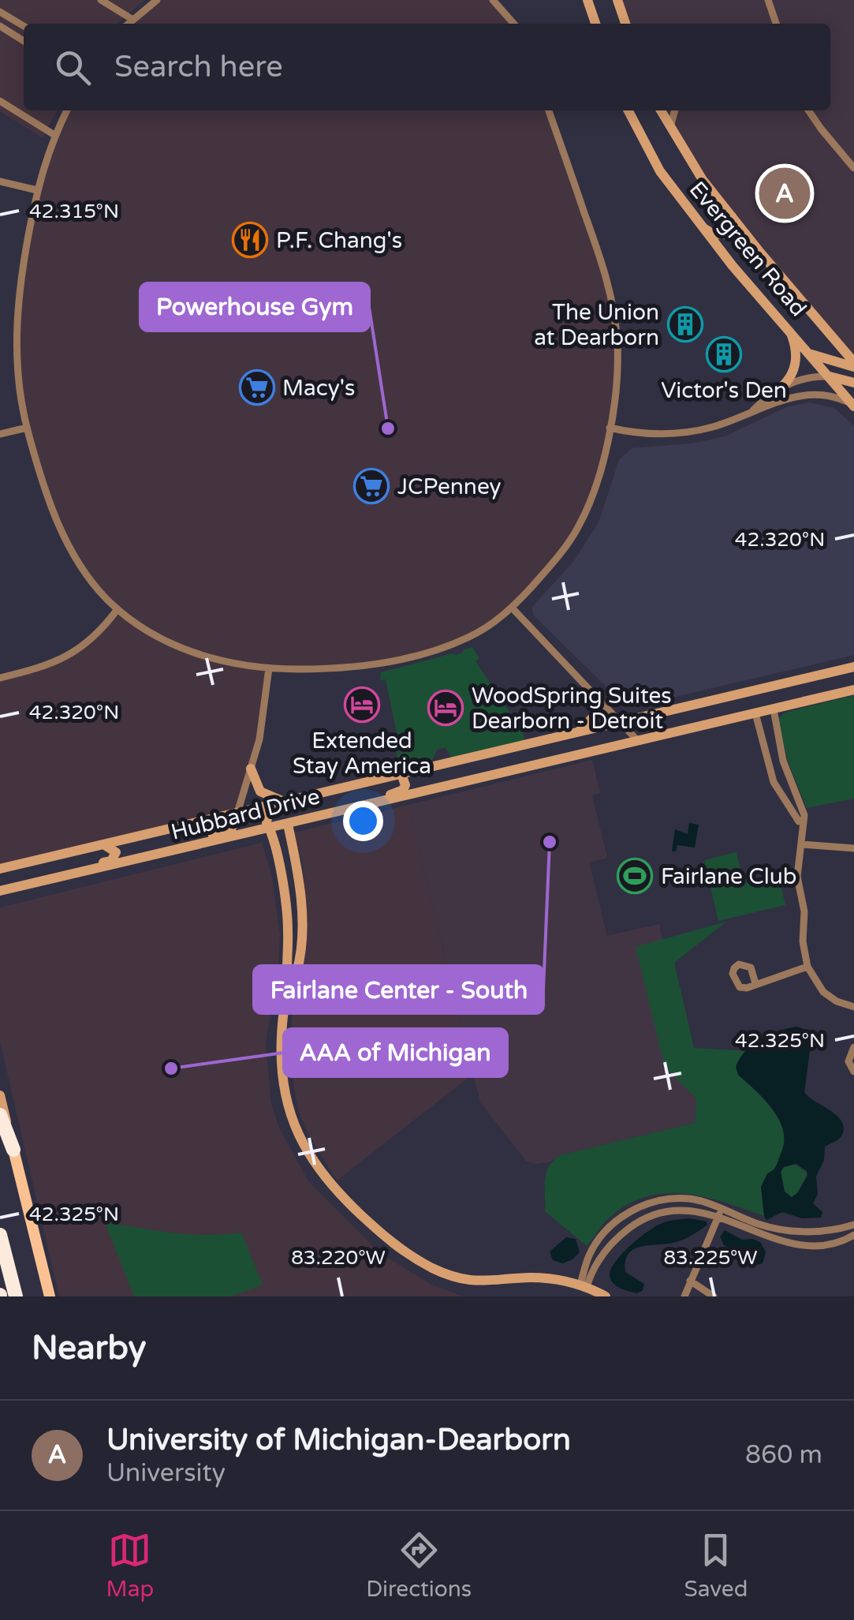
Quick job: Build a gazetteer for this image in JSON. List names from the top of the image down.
{
  "streets": {
    "street": ["Evergreen Road", "Hubbard Drive"]
  },
  "places": {
    "restaurant": ["P.F. Chang's"],
    "building": ["The Union at Dearborn", "Victor's Den"],
    "supermarket": ["Macy's", "JCPenney"],
    "other": ["Powerhouse Gym", "Fairlane Center - South", "AAA of Michigan"],
    "hotel": ["Extended Stay America", "WoodSpring Suites Dearborn - Detroit"],
    "sports": ["Fairlane Club"]
  },
  "page": {
    "search": "Search here",
    "pins": "A",
    "heading": "Nearby",
    "list": [
      {
        "mark": "A",
        "name": "University of Michigan-Dearborn",
        "note": "University",
        "value": "860 m"
      }
    ],
    "nav": ["Map", "Directions", "Saved"]
  },
  "coordinates": [
    "42.315°N",
    "42.320°N",
    "42.325°N",
    "83.220°W",
    "83.225°W"
  ]
}
